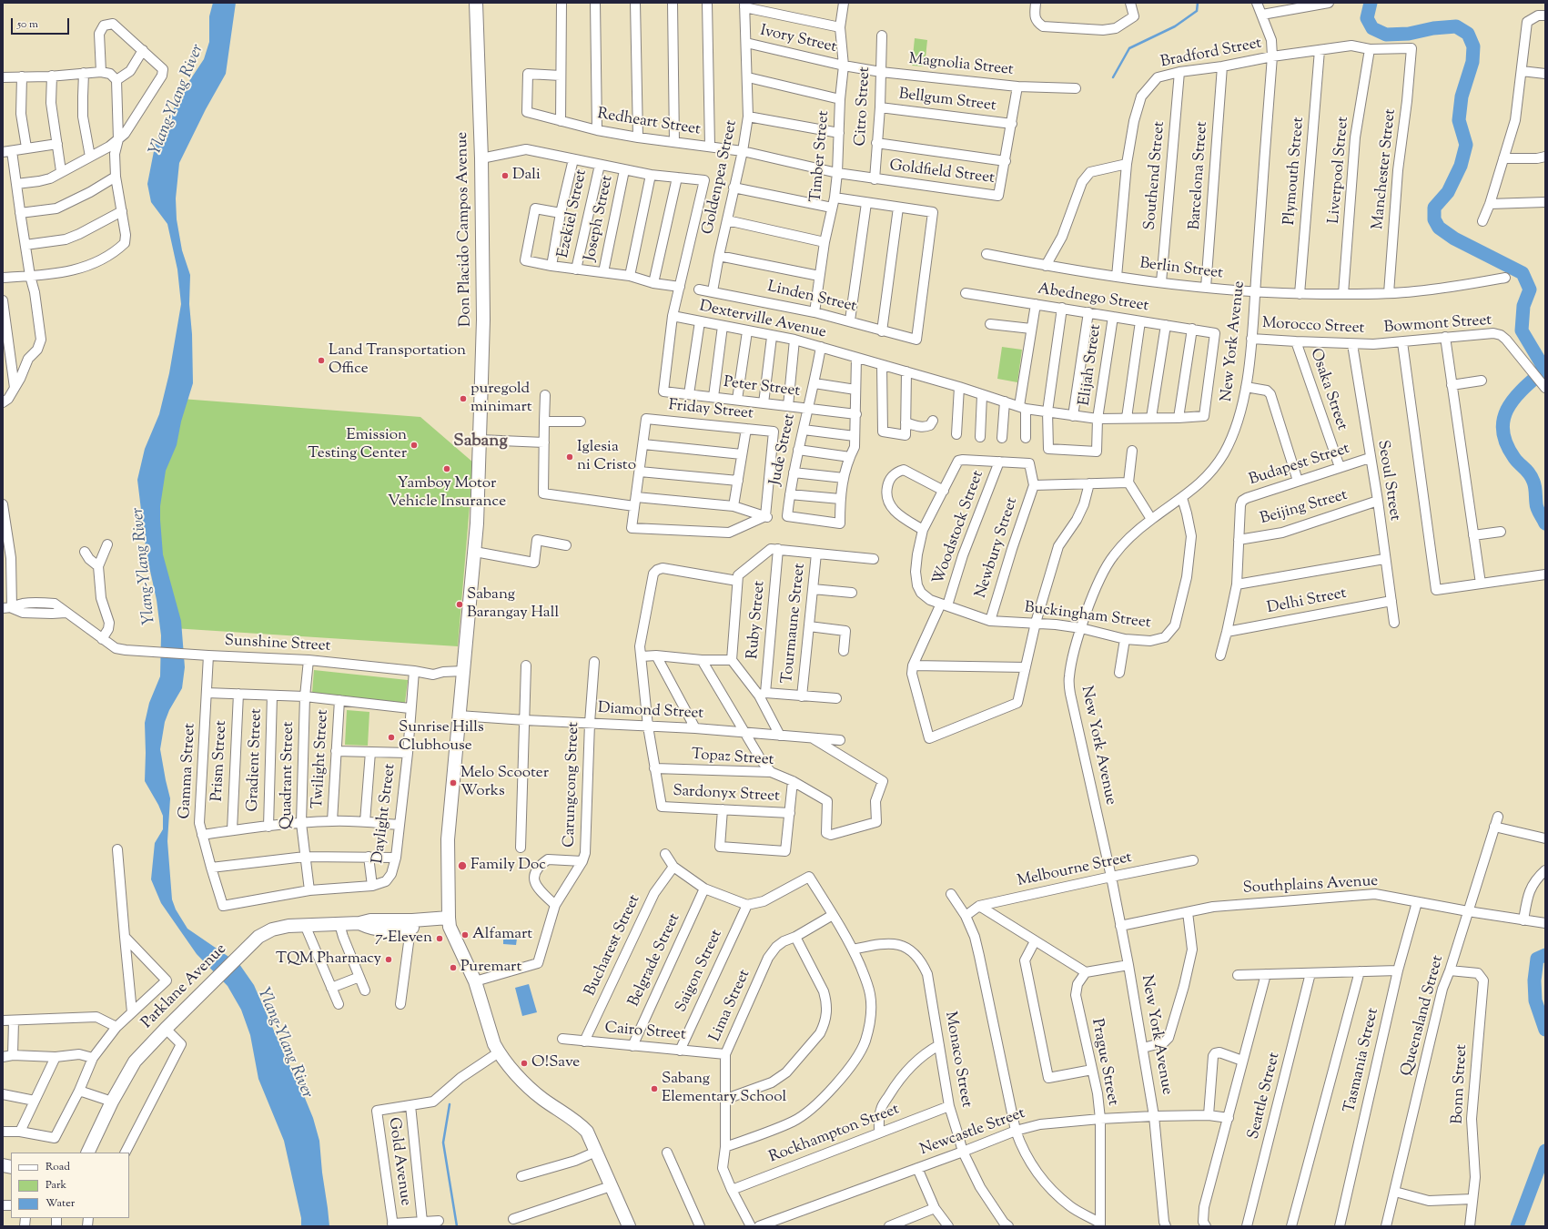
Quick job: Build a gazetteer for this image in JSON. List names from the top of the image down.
{
  "streets": {
    "main road": ["Don Placido Campos Avenue", "Parklane Avenue"],
    "street": [
      "Ivory Street",
      "Bradford Street",
      "Magnolia Street",
      "Bellgum Street",
      "Citro Street",
      "Redheart Street",
      "Timber Street",
      "Manchester Street",
      "Liverpool Street",
      "Plymouth Street",
      "Goldfield Street",
      "Southend Street",
      "Barcelona Street",
      "Goldenpea Street",
      "Ezekiel Street",
      "Joseph Street",
      "Berlin Street",
      "Linden Street",
      "Abednego Street",
      "Dexterville Avenue",
      "Bowmont Street",
      "Morocco Street",
      "New York Avenue",
      "Elijah Street",
      "Peter Street",
      "Osaka Street",
      "Friday Street",
      "Jude Street",
      "Budapest Street",
      "Seoul Street",
      "Beijing Street",
      "Woodstock Street",
      "Newbury Street",
      "Delhi Street",
      "Buckingham Street",
      "Ruby Street",
      "Tourmaune Street",
      "Sunshine Street",
      "Diamond Street",
      "Topaz Street",
      "Twilight Street",
      "Gradient Street",
      "Prism Street",
      "Gamma Street",
      "Quadrant Street",
      "Carungcong Street",
      "Sardonyx Street",
      "Daylight Street",
      "Melbourne Street",
      "Southplains Avenue",
      "Bucharest Street",
      "Belgrade Street",
      "Saigon Street",
      "Lima Street",
      "Queensland Street",
      "Cairo Street",
      "Monaco Street",
      "Tasmania Street",
      "Prague Street",
      "Bonn Street",
      "Seattle Street",
      "Newcastle Street",
      "Rockhampton Street",
      "Gold Avenue"
    ]
  },
  "crossings": [
    ["Ivory Street", "Magnolia Street"],
    ["Ivory Street", "Timber Street"],
    ["Ivory Street", "Goldenpea Street"],
    ["Bradford Street", "Manchester Street"],
    ["Bradford Street", "Liverpool Street"],
    ["Bradford Street", "Plymouth Street"],
    ["Bradford Street", "Southend Street"],
    ["Bradford Street", "Barcelona Street"],
    ["Bradford Street", "Berlin Street"],
    ["Bradford Street", "New York Avenue"],
    ["Magnolia Street", "Citro Street"],
    ["Magnolia Street", "Timber Street"],
    ["Magnolia Street", "Goldfield Street"],
    ["Bellgum Street", "Citro Street"],
    ["Bellgum Street", "Goldfield Street"],
    ["Citro Street", "Goldfield Street"],
    ["Redheart Street", "Timber Street"],
    ["Redheart Street", "Goldfield Street"],
    ["Redheart Street", "Goldenpea Street"],
    ["Timber Street", "Goldfield Street"],
    ["Timber Street", "Linden Street"],
    ["Manchester Street", "Berlin Street"],
    ["Liverpool Street", "Berlin Street"],
    ["Plymouth Street", "Berlin Street"],
    ["Southend Street", "Berlin Street"],
    ["Barcelona Street", "Berlin Street"],
    ["Goldenpea Street", "Linden Street"],
    ["Don Placido Campos Avenue", "Sunshine Street"],
    ["Don Placido Campos Avenue", "Diamond Street"],
    ["Don Placido Campos Avenue", "Carungcong Street"],
    ["Don Placido Campos Avenue", "Parklane Avenue"],
    ["Don Placido Campos Avenue", "Gold Avenue"],
    ["Berlin Street", "New York Avenue"],
    ["Abednego Street", "Dexterville Avenue"],
    ["Abednego Street", "Elijah Street"],
    ["Dexterville Avenue", "Elijah Street"],
    ["Dexterville Avenue", "Peter Street"],
    ["Dexterville Avenue", "Jude Street"],
    ["Bowmont Street", "Morocco Street"],
    ["Morocco Street", "New York Avenue"],
    ["Morocco Street", "Osaka Street"],
    ["Morocco Street", "Seoul Street"],
    ["New York Avenue", "Buckingham Street"],
    ["New York Avenue", "Melbourne Street"],
    ["New York Avenue", "Southplains Avenue"],
    ["New York Avenue", "Newcastle Street"],
    ["Peter Street", "Jude Street"],
    ["Osaka Street", "Budapest Street"],
    ["Budapest Street", "Seoul Street"],
    ["Budapest Street", "Beijing Street"],
    ["Budapest Street", "Delhi Street"],
    ["Seoul Street", "Beijing Street"],
    ["Seoul Street", "Delhi Street"],
    ["Woodstock Street", "Buckingham Street"],
    ["Newbury Street", "Buckingham Street"],
    ["Sunshine Street", "Gamma Street"],
    ["Sunshine Street", "Quadrant Street"],
    ["Sunshine Street", "Daylight Street"],
    ["Diamond Street", "Topaz Street"],
    ["Diamond Street", "Carungcong Street"],
    ["Topaz Street", "Sardonyx Street"],
    ["Gamma Street", "Daylight Street"],
    ["Quadrant Street", "Daylight Street"],
    ["Southplains Avenue", "Queensland Street"],
    ["Southplains Avenue", "Tasmania Street"],
    ["Bucharest Street", "Cairo Street"],
    ["Belgrade Street", "Cairo Street"],
    ["Saigon Street", "Cairo Street"],
    ["Lima Street", "Cairo Street"],
    ["Lima Street", "Rockhampton Street"],
    ["Queensland Street", "Bonn Street"],
    ["Monaco Street", "Newcastle Street"],
    ["Monaco Street", "Rockhampton Street"],
    ["Prague Street", "Newcastle Street"]
  ],
  "districts": ["Sabang"],
  "water": ["Ylang-Ylang River"],
  "places": [
    "Dali",
    "Land Transportation Office",
    "puregold minimart",
    "Emission Testing Center",
    "Iglesia ni Cristo",
    "Yamboy Motor Vehicle Insurance",
    "Sabang Barangay Hall",
    "Sunrise Hills Clubhouse",
    "Melo Scooter Works",
    "Family Doc",
    "Alfamart",
    "7-Eleven",
    "TQM Pharmacy",
    "Puremart",
    "O!Save",
    "Sabang Elementary School"
  ],
  "legend": ["Road", "Park", "Water"],
  "scale_bar": "50 m"
}
